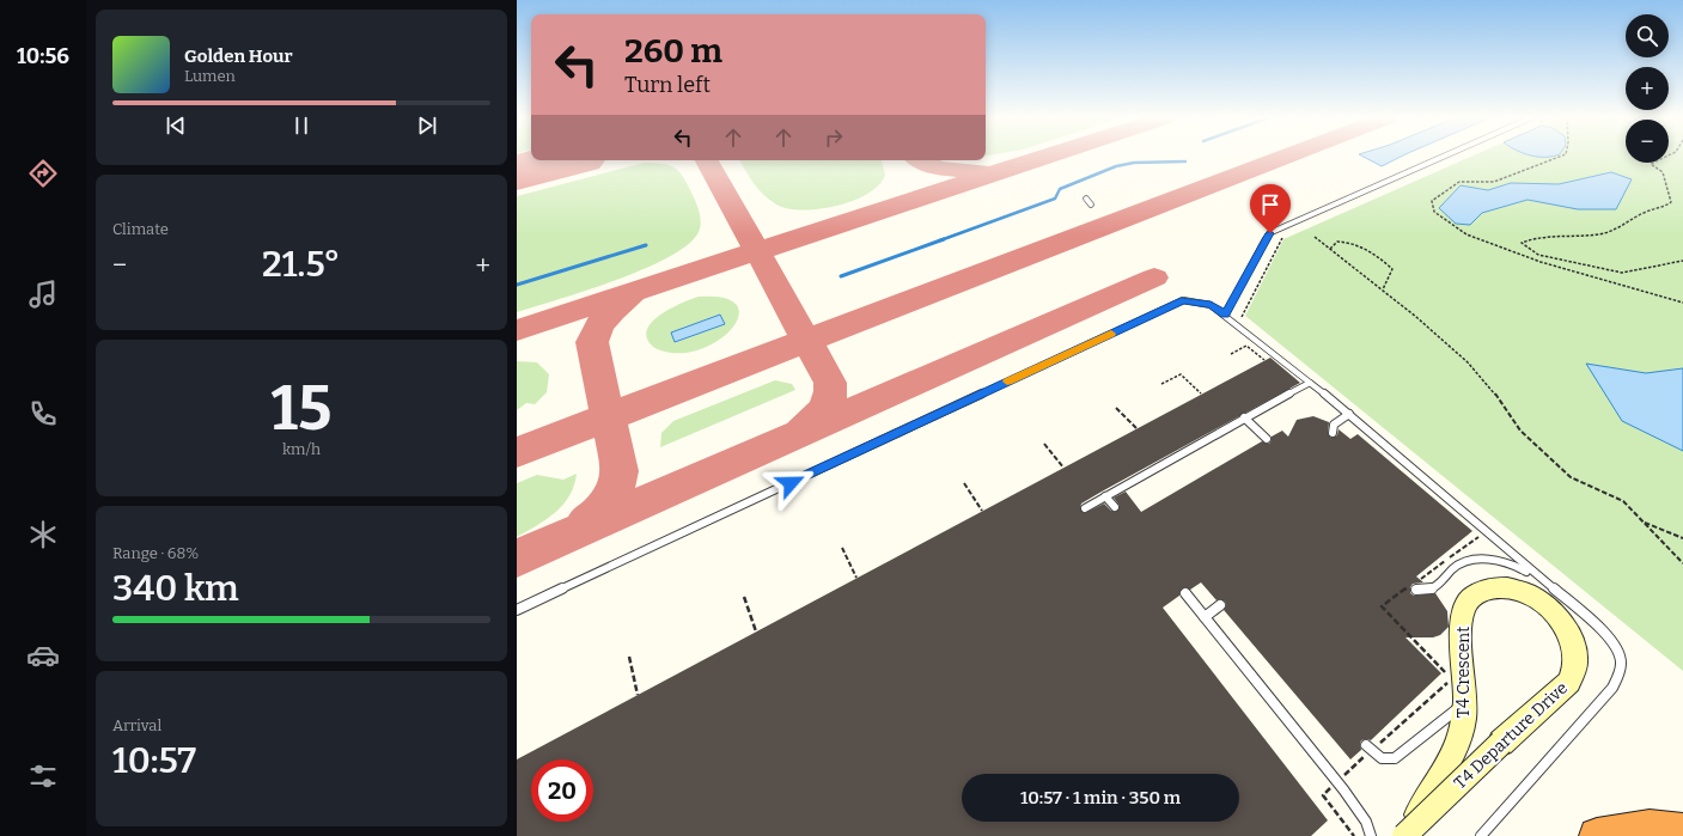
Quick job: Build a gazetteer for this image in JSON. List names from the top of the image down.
{
  "streets": {
    "main road": ["T4 Crescent", "T4 Departure Drive"]
  },
  "crossings": [
    ["T4 Crescent", "T4 Departure Drive"]
  ],
  "page": {
    "tabs": "10:56",
    "map_buttons": ["+", "−"],
    "turn": ["260 m", "Turn left"],
    "song": ["Golden Hour", "Lumen"],
    "tile": [
      "Climate",
      ["15", "km/h"],
      ["Range · 68%", "340 km"],
      ["Arrival", "10:57"]
    ],
    "heat": ["−", "21.5°", "+"],
    "limit": "20",
    "trip": "10:57 · 1 min · 350 m"
  }
}
